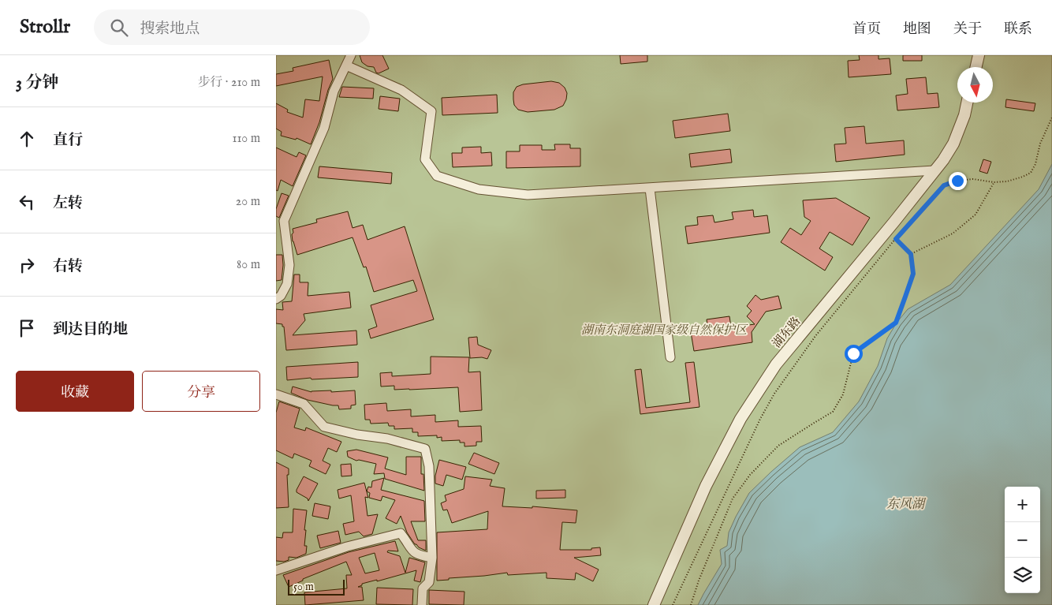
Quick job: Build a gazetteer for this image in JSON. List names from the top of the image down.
{
  "streets": {
    "street": ["湖东路"]
  },
  "water": ["东风湖"],
  "parks": ["湖南东洞庭湖国家级自然保护区"],
  "scale_bar": "50 m",
  "north": "bottom",
  "page": {
    "header": "Strollr",
    "search": "搜索地点",
    "nav": [
      "首页",
      "地图",
      "关于",
      "联系"
    ],
    "heading": ["3 分钟", "步行 · 210 m"],
    "list": [
      ["直行", "110 m"],
      ["左转", "20 m"],
      ["右转", "80 m"],
      "到达目的地"
    ],
    "buttons": ["收藏", "分享"],
    "map_buttons": ["+", "−"],
    "scale": "50 m"
  }
}
